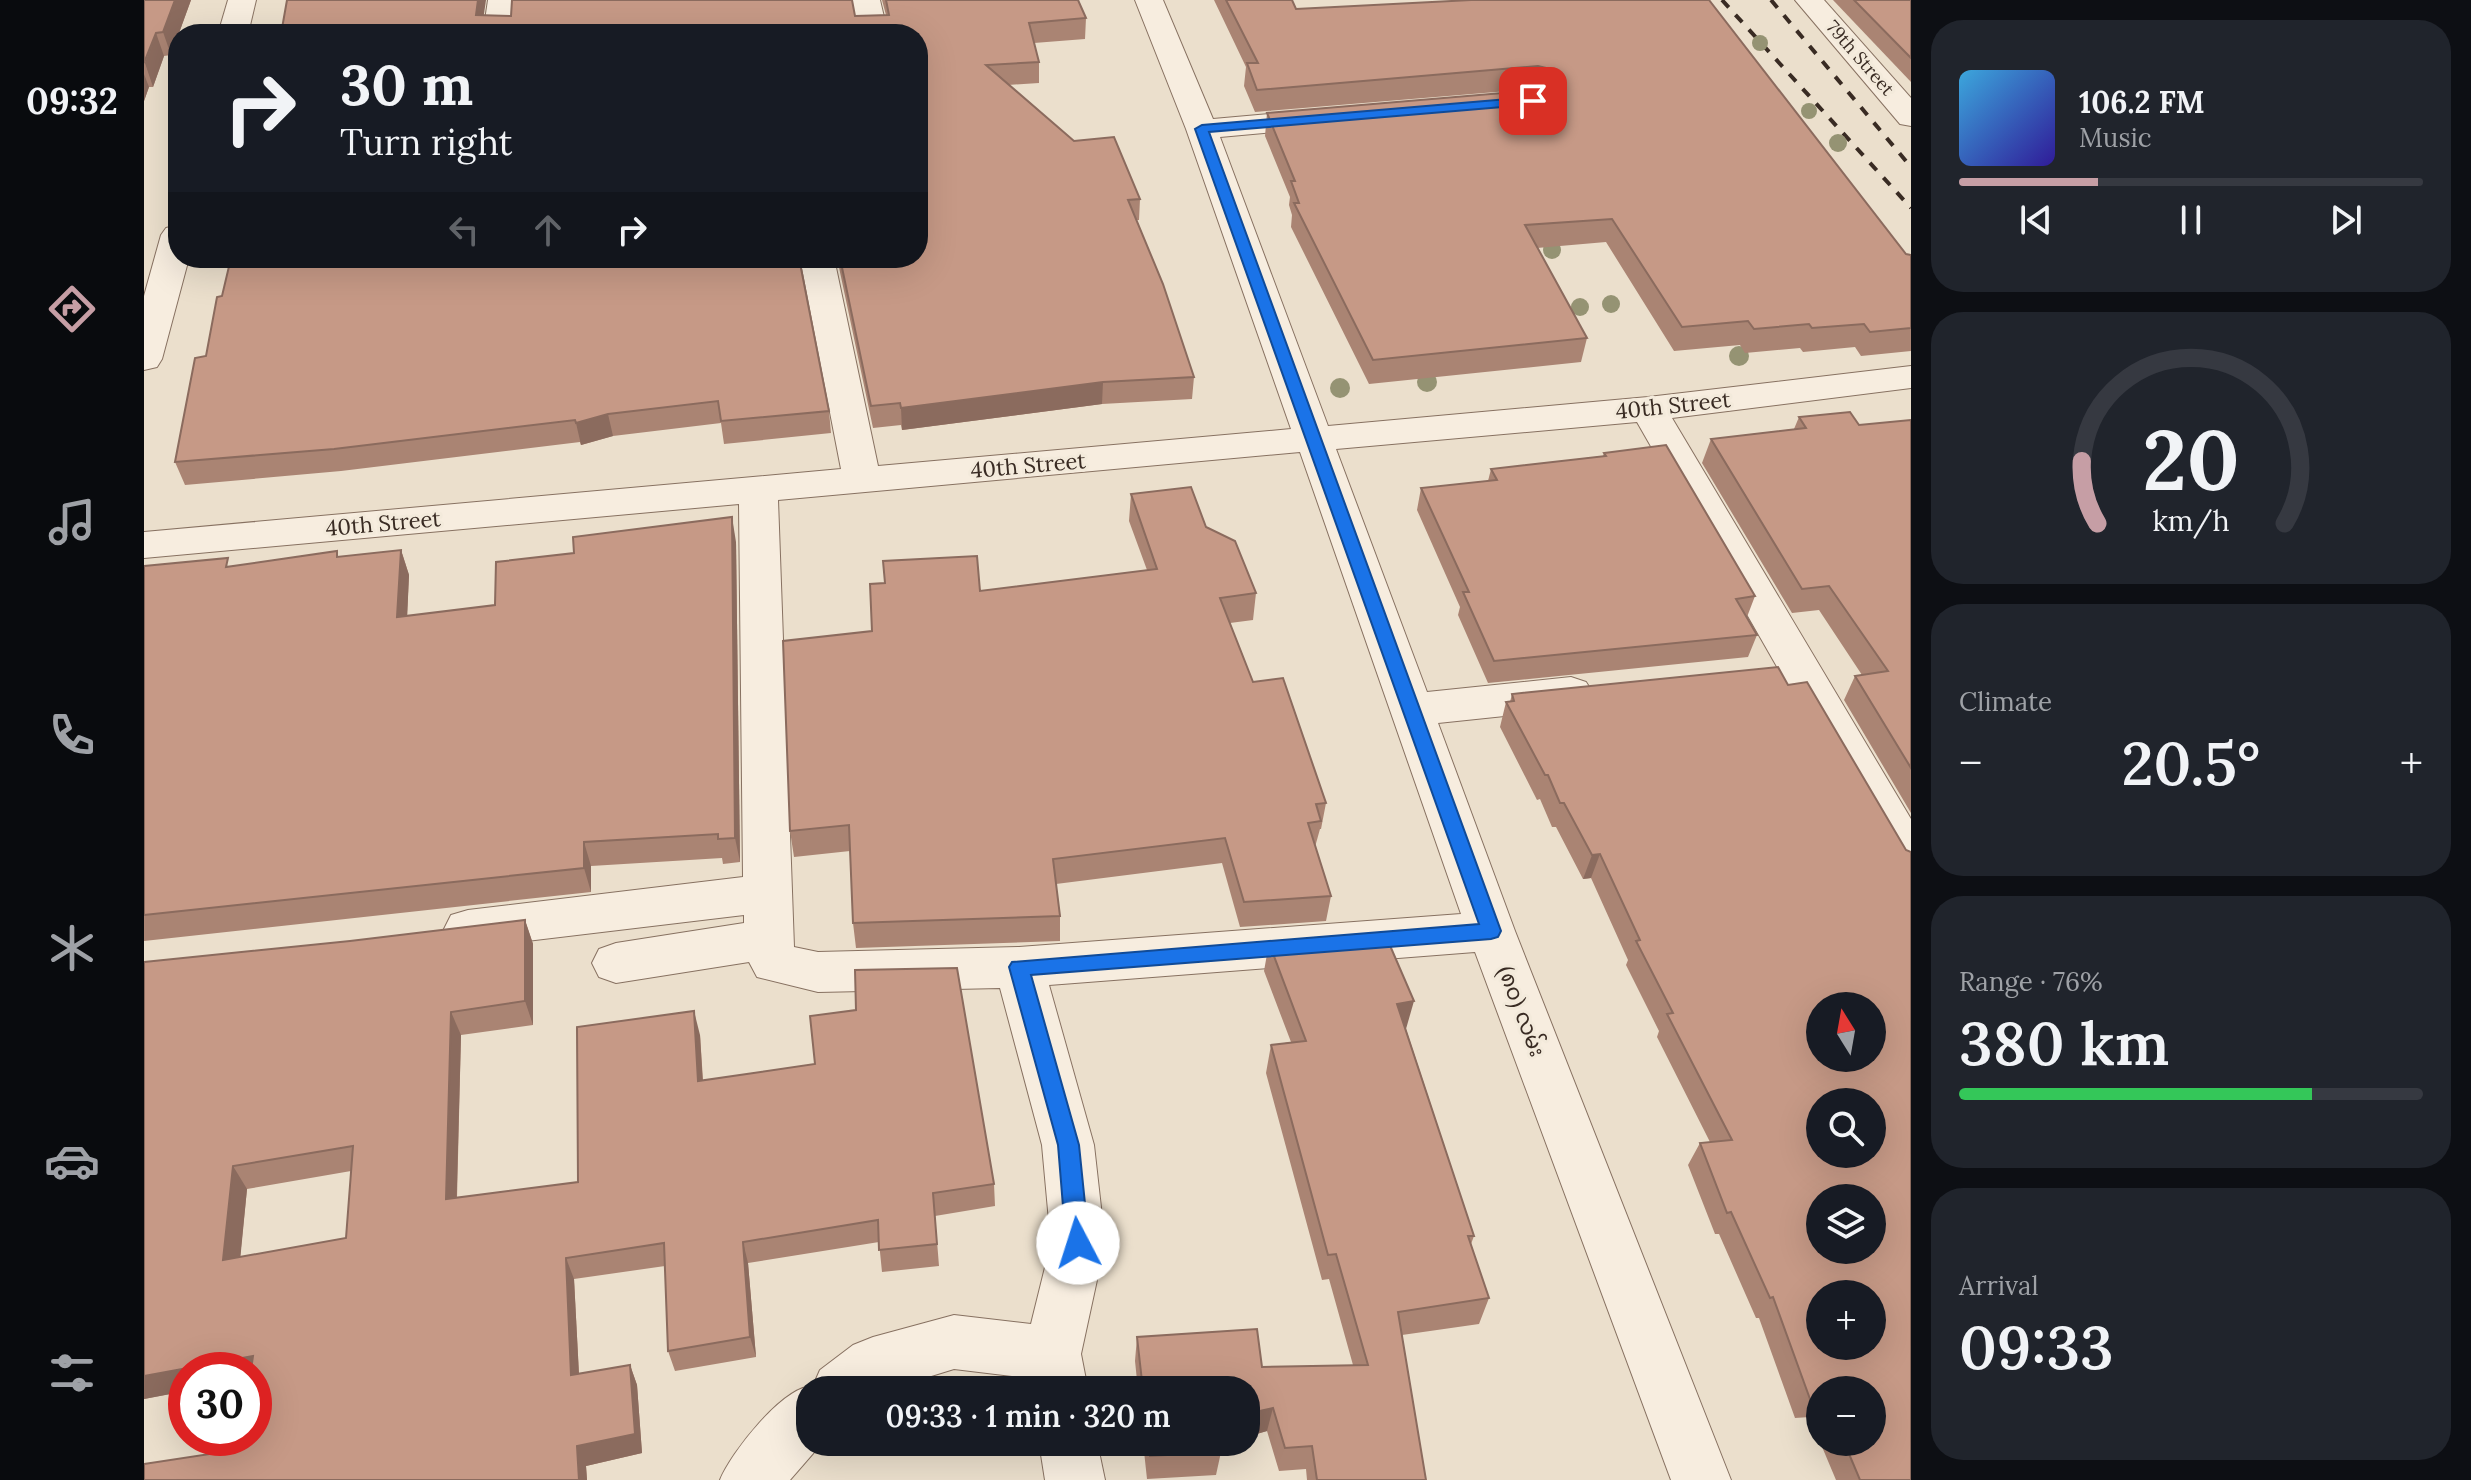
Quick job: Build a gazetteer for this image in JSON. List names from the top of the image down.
{
  "streets": {
    "street": ["79th Street", "40th Street", "(၈၀) လမ်း"]
  },
  "crossings": [
    ["40th Street", "(၈၀) လမ်း"]
  ],
  "north": "top",
  "page": {
    "tabs": "09:32",
    "turn": ["30 m", "Turn right"],
    "song": ["106.2 FM", "Music"],
    "tile": [
      "Climate",
      ["Range · 76%", "380 km"],
      ["Arrival", "09:33"]
    ],
    "heat": ["−", "20.5°", "+"],
    "map_buttons": ["+", "−"],
    "limit": "30",
    "trip": "09:33 · 1 min · 320 m",
    "gauge": ["20", "km/h"]
  }
}
